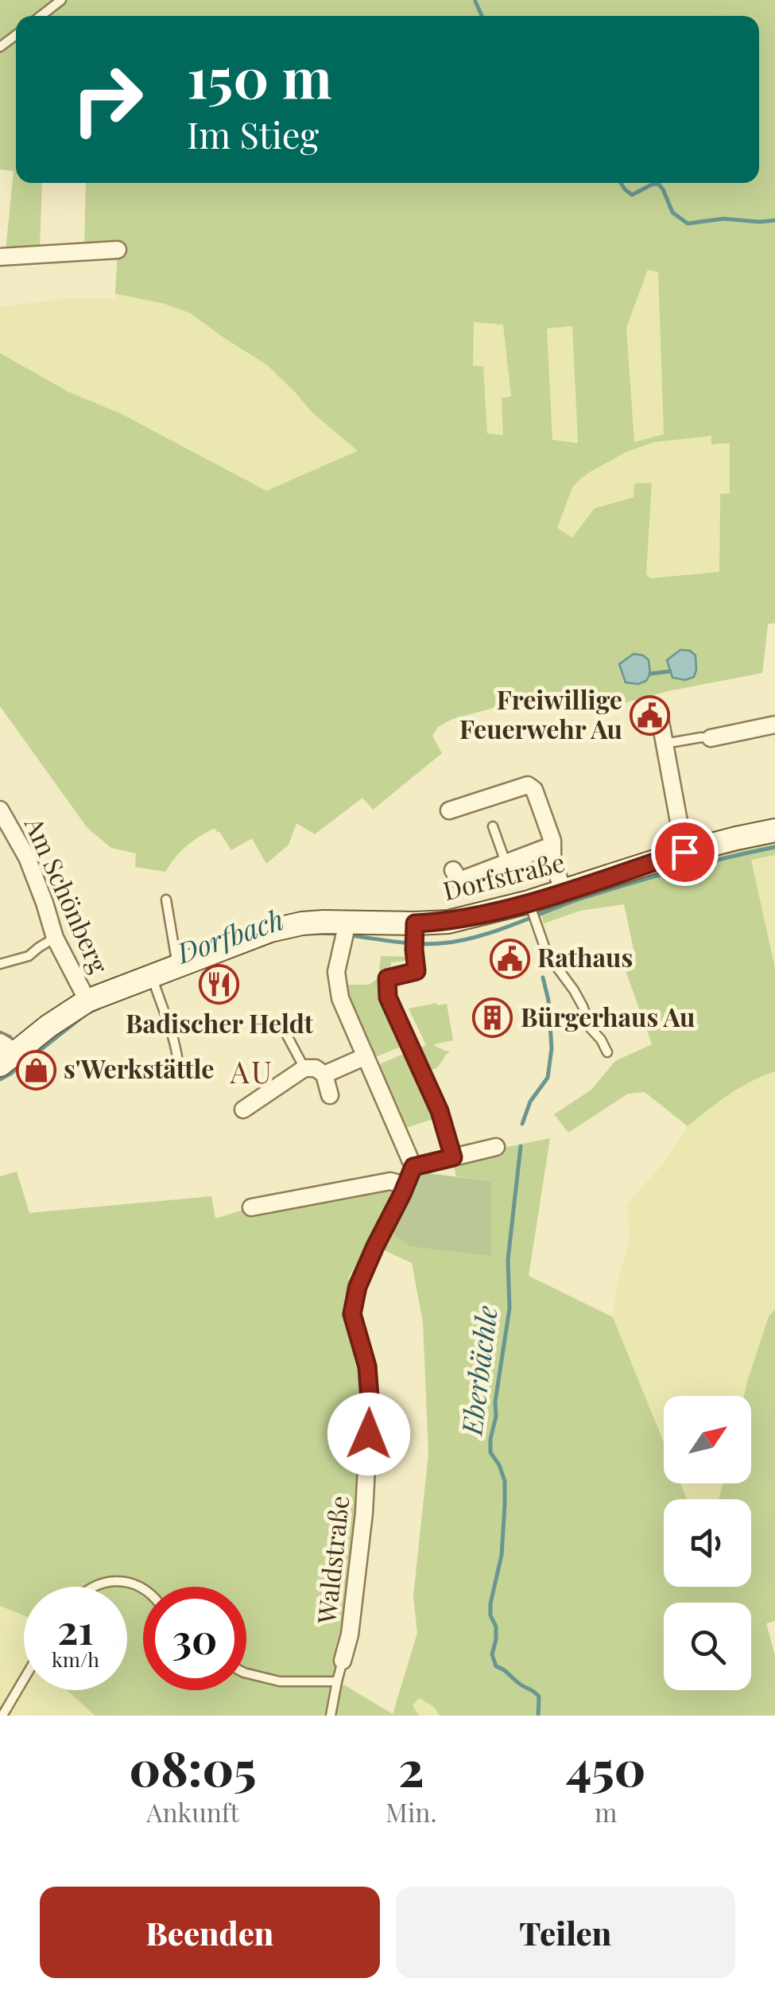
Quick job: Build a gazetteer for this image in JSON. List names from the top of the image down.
{
  "streets": {
    "main road": ["Dorfstraße"],
    "street": ["Am Schönberg", "Waldstraße"]
  },
  "crossings": [
    ["Dorfstraße", "Am Schönberg"]
  ],
  "districts": ["AU"],
  "water": ["Dorfbach", "Eberbächle"],
  "places": {
    "public building": ["Freiwillige Feuerwehr Au", "Rathaus"],
    "restaurant": ["Badischer Heldt"],
    "building": ["Bürgerhaus Au"],
    "shop": ["s'Werkstättle"]
  },
  "north": "top right",
  "page": {
    "turn": ["150 m", "Im Stieg"],
    "speed": "21 km/h",
    "limit": "30",
    "eta": [
      "08:05",
      "Ankunft",
      "2",
      "Min.",
      "450",
      "m"
    ],
    "buttons": ["Beenden", "Teilen"]
  }
}
